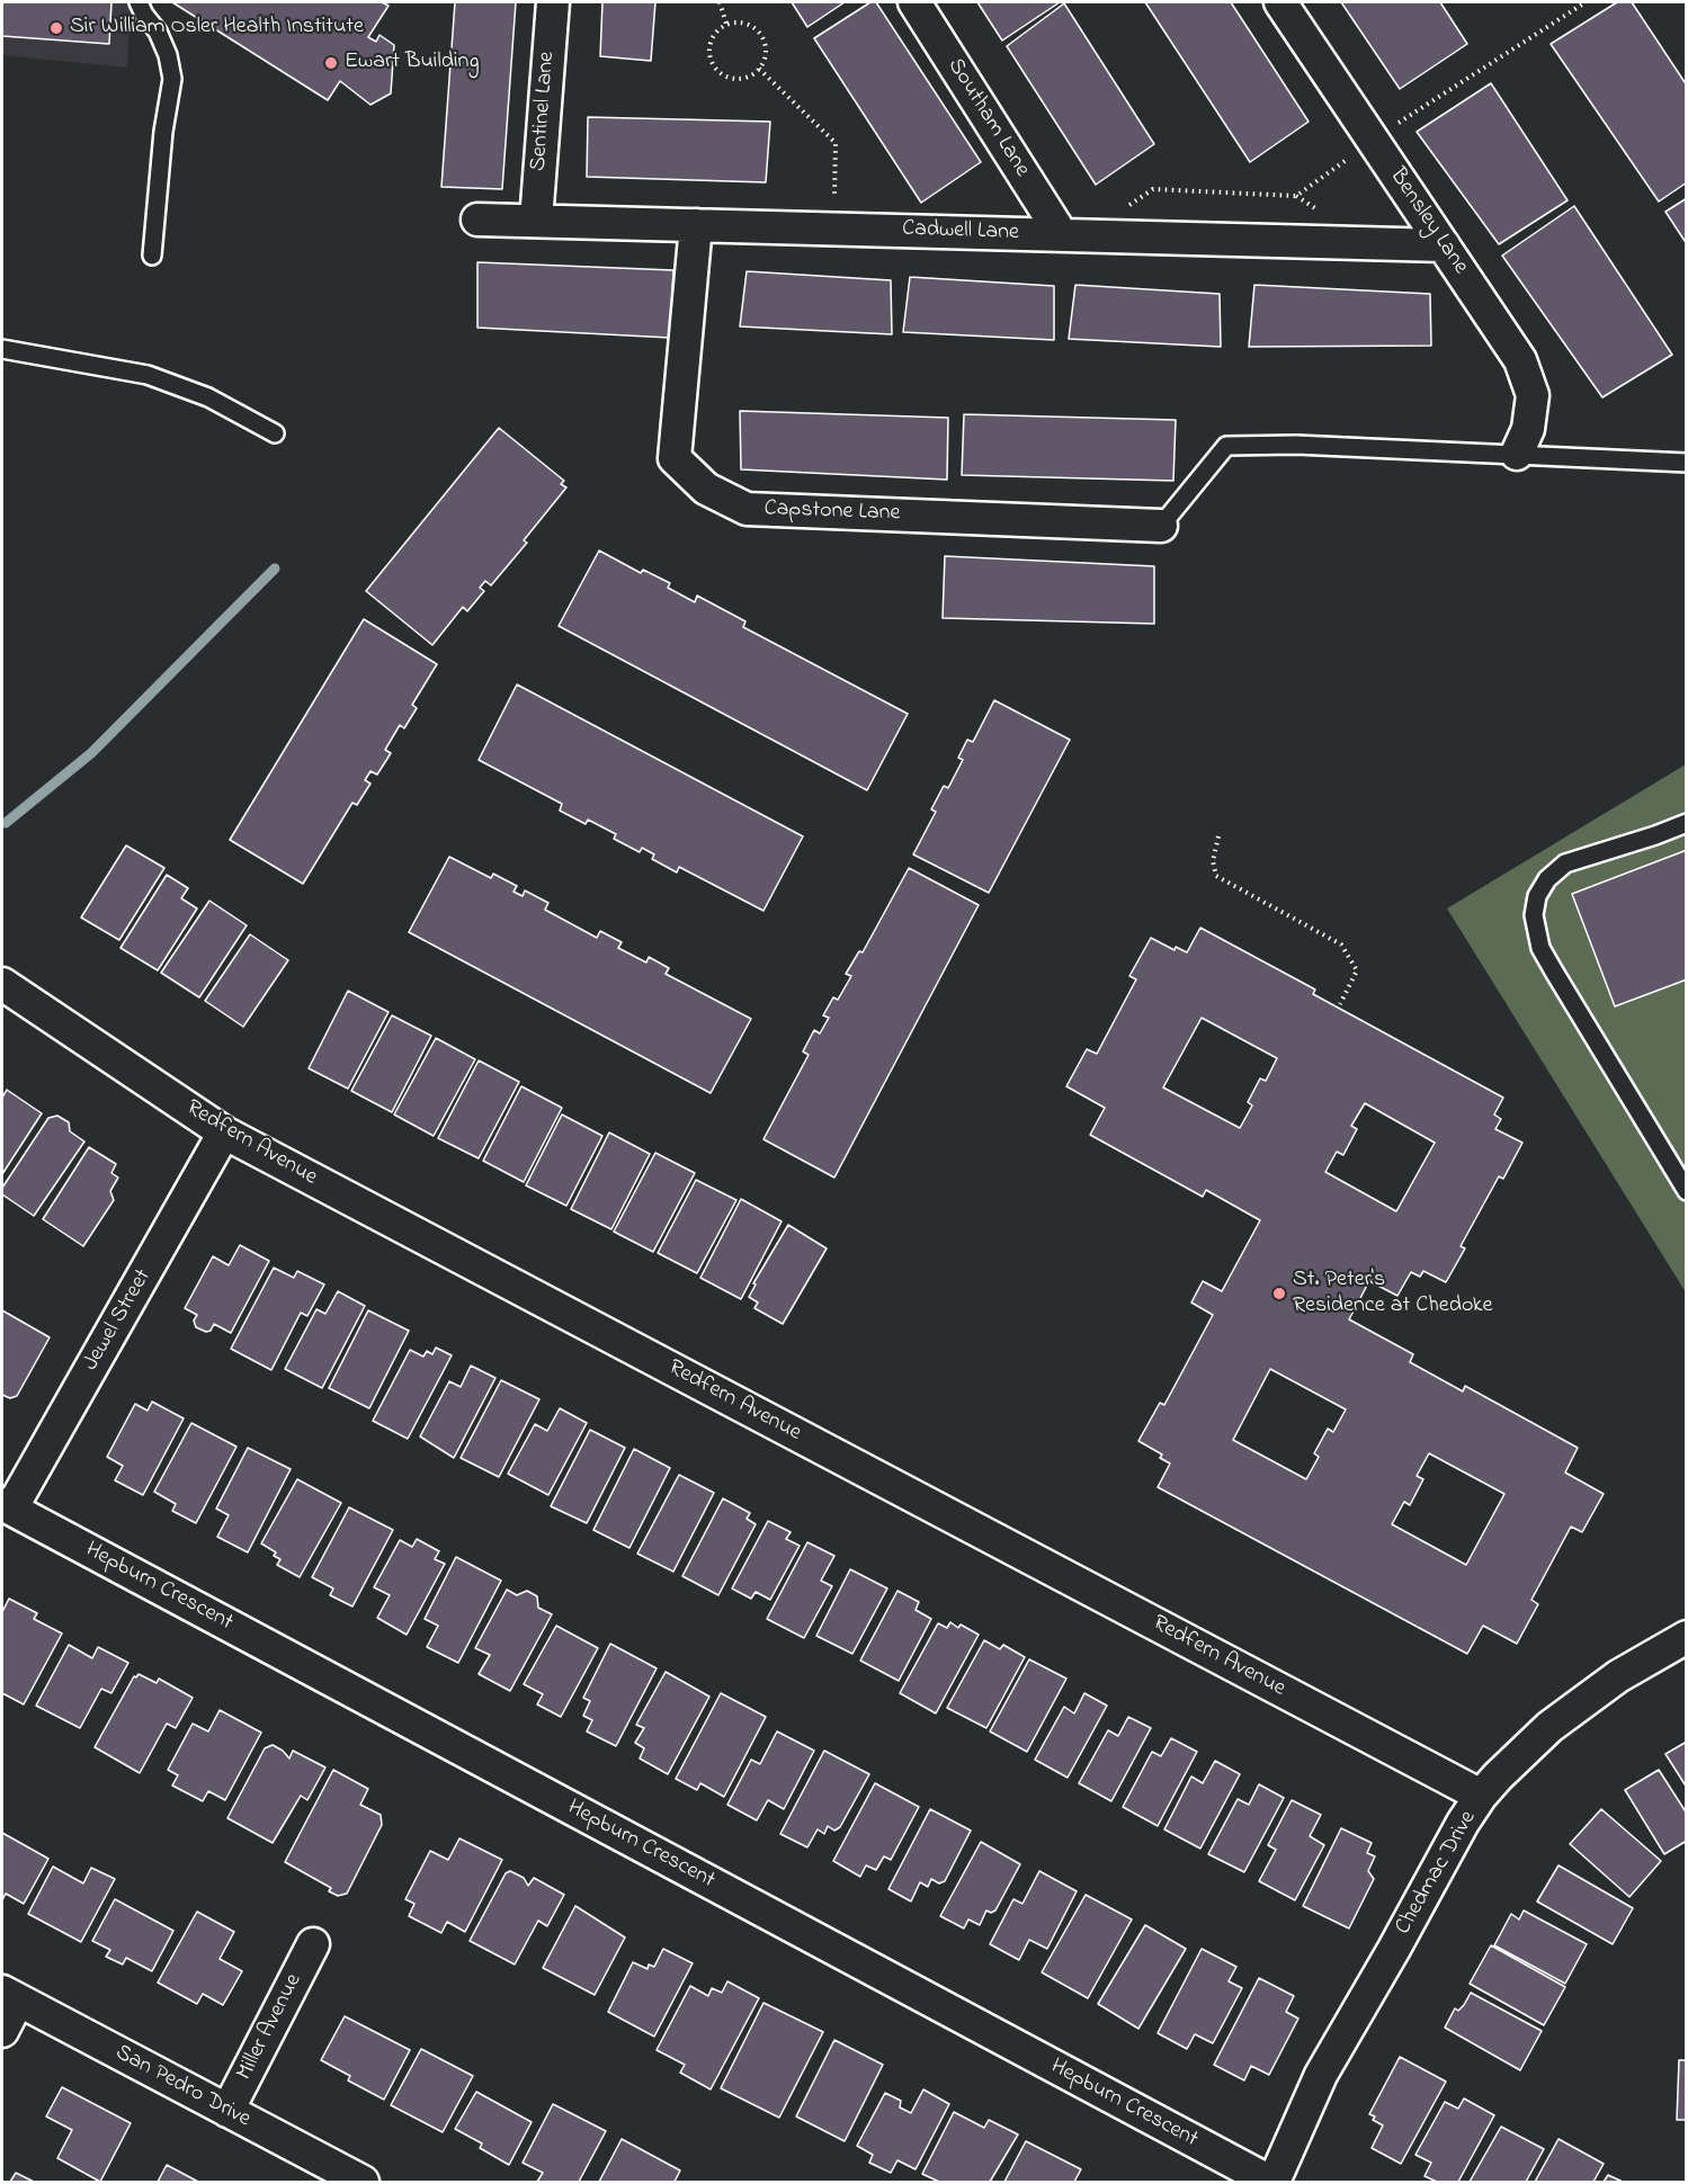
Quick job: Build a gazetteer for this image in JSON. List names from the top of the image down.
{
  "streets": {
    "street": [
      "Sentinel Lane",
      "Southam Lane",
      "Bensley Lane",
      "Cadwell Lane",
      "Capstone Lane",
      "Redfern Avenue",
      "Jewel Street",
      "Hepburn Crescent",
      "Chedmac Drive",
      "Miller Avenue",
      "San Pedro Drive"
    ]
  },
  "crossings": [
    ["Sentinel Lane", "Cadwell Lane"],
    ["Southam Lane", "Cadwell Lane"],
    ["Bensley Lane", "Cadwell Lane"],
    ["Cadwell Lane", "Capstone Lane"],
    ["Redfern Avenue", "Jewel Street"],
    ["Redfern Avenue", "Chedmac Drive"],
    ["Jewel Street", "Hepburn Crescent"],
    ["Hepburn Crescent", "Chedmac Drive"],
    ["Miller Avenue", "San Pedro Drive"]
  ],
  "places": ["Sir William Osler Health Institute", "Ewart Building", "St. Peter's Residence at Chedoke"]
}
